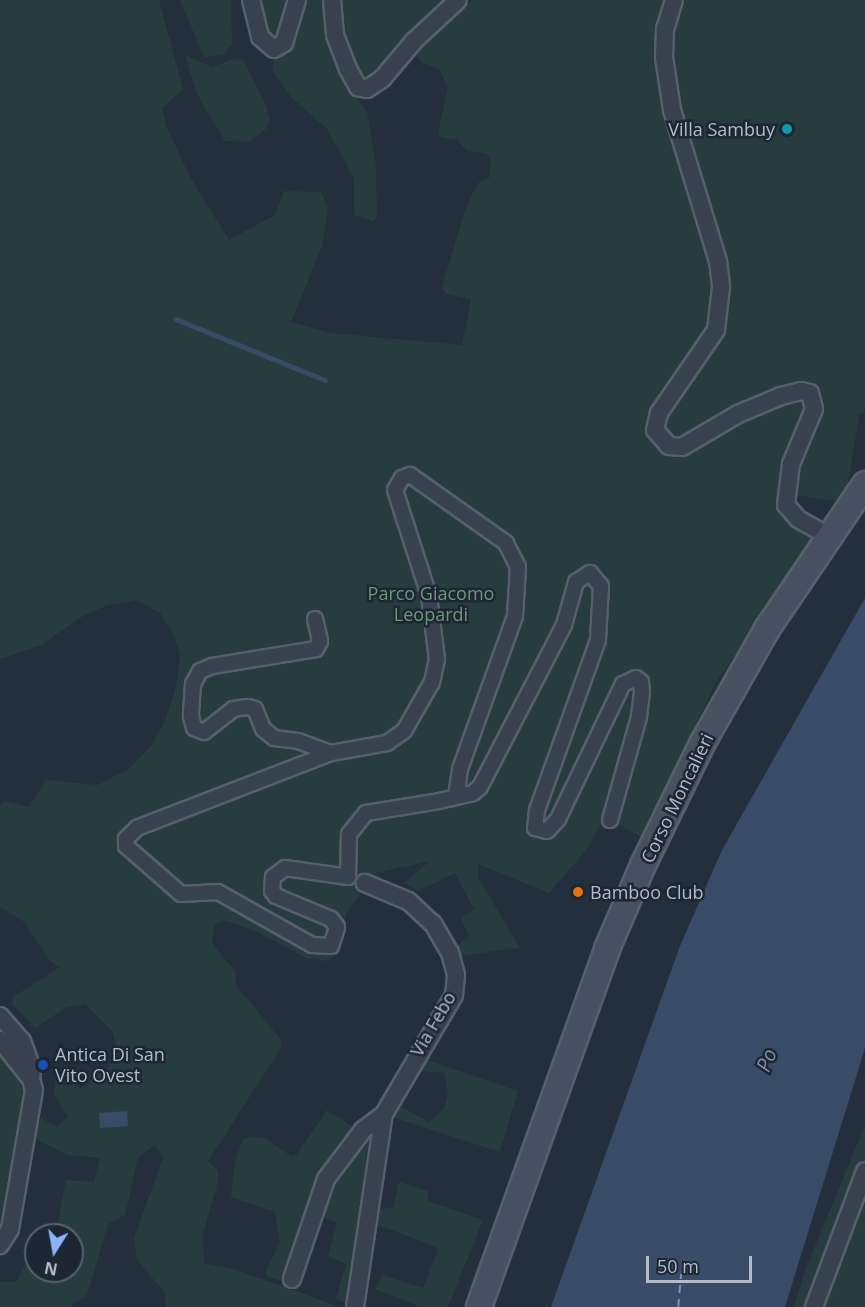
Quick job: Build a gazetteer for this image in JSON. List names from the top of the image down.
{
  "streets": {
    "main road": ["Corso Moncalieri"],
    "street": ["Via Febo"]
  },
  "water": ["Po"],
  "parks": ["Parco Giacomo Leopardi"],
  "places": ["Villa Sambuy", "Bamboo Club", "Antica Di San Vito Ovest"],
  "scale_bar": "50 m",
  "north": "bottom"
}
